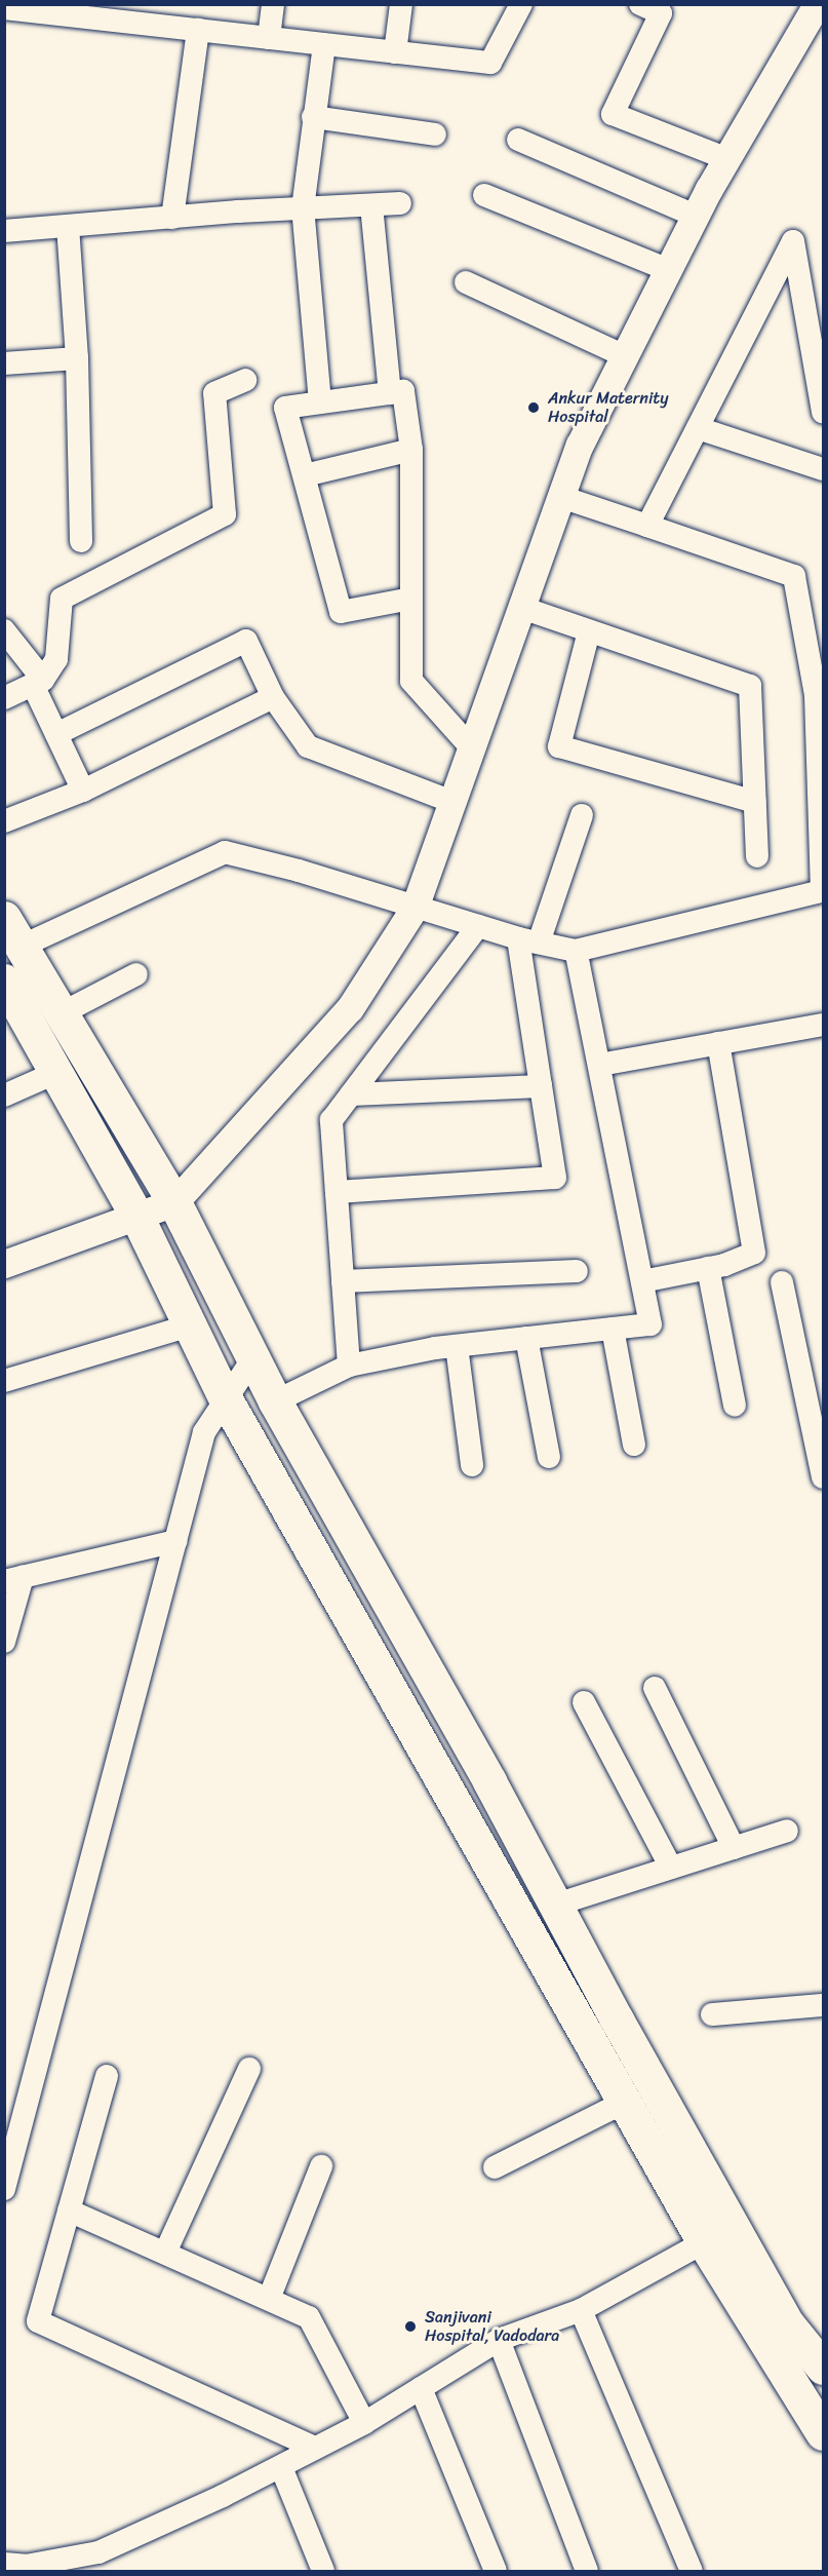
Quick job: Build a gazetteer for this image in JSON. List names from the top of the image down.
{
  "places": ["Ankur Maternity Hospital", "Sanjivani Hospital, Vadodara"]
}
